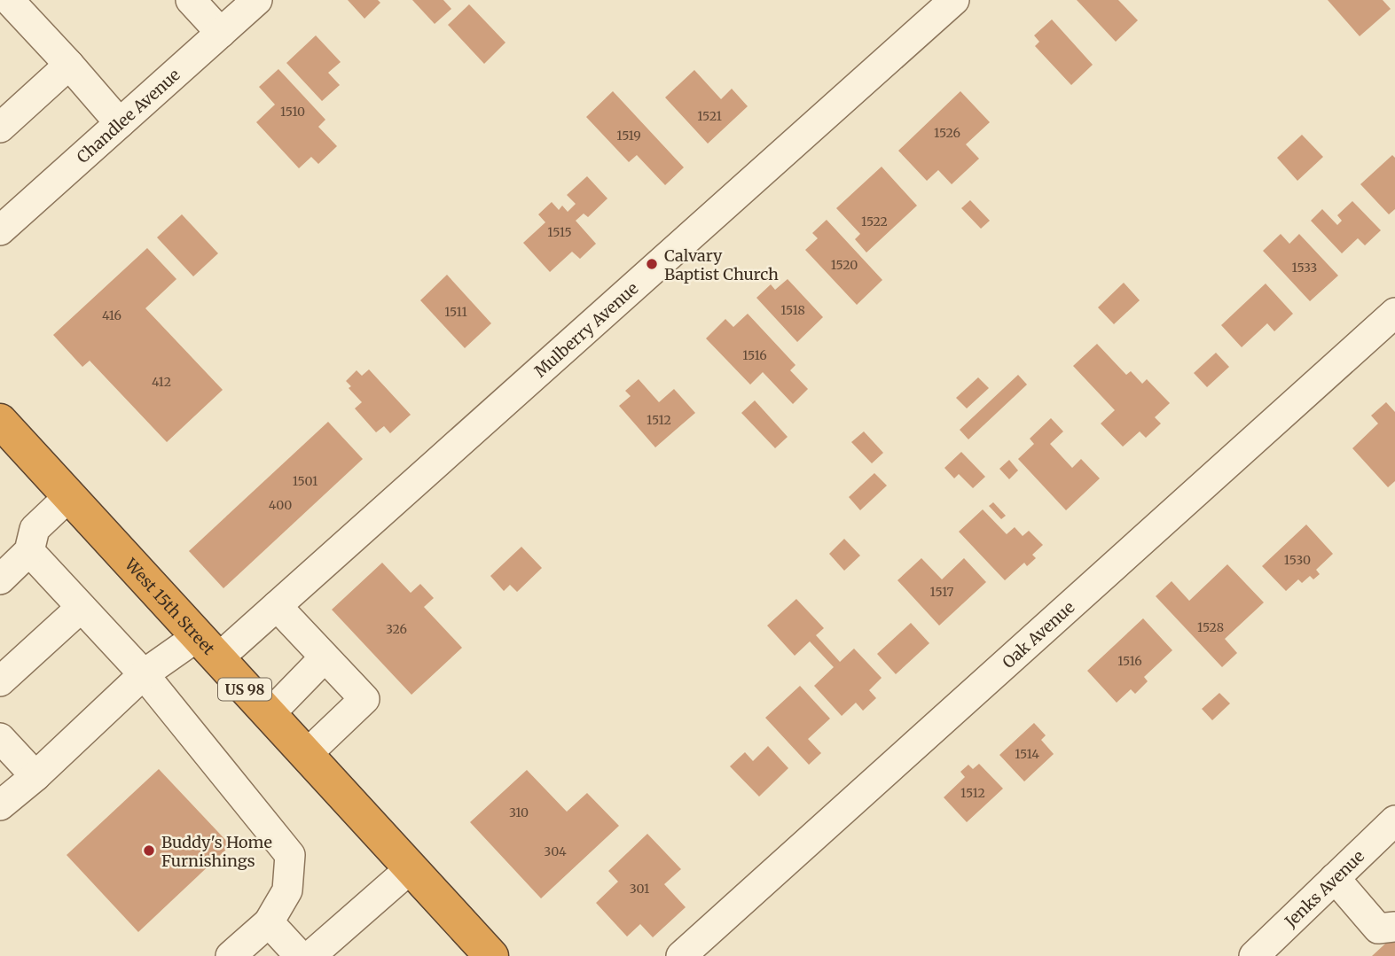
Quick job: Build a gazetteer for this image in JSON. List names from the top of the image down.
{
  "streets": {
    "highway": ["West 15th Street", "US 98"],
    "street": [
      "Chandlee Avenue",
      "Mulberry Avenue",
      "Oak Avenue",
      "Jenks Avenue"
    ]
  },
  "crossings": [
    ["Mulberry Avenue", "West 15th Street"]
  ],
  "places": ["Calvary Baptist Church", "Buddy's Home Furnishings"],
  "house_numbers": [
    "1510",
    "1521",
    "1526",
    "1519",
    "1522",
    "1515",
    "1520",
    "1533",
    "1518",
    "1511",
    "416",
    "1516",
    "412",
    "1512",
    "1501",
    "400",
    "1530",
    "1517",
    "1528",
    "326",
    "1516",
    "1514",
    "1512",
    "310",
    "304",
    "301"
  ]
}
